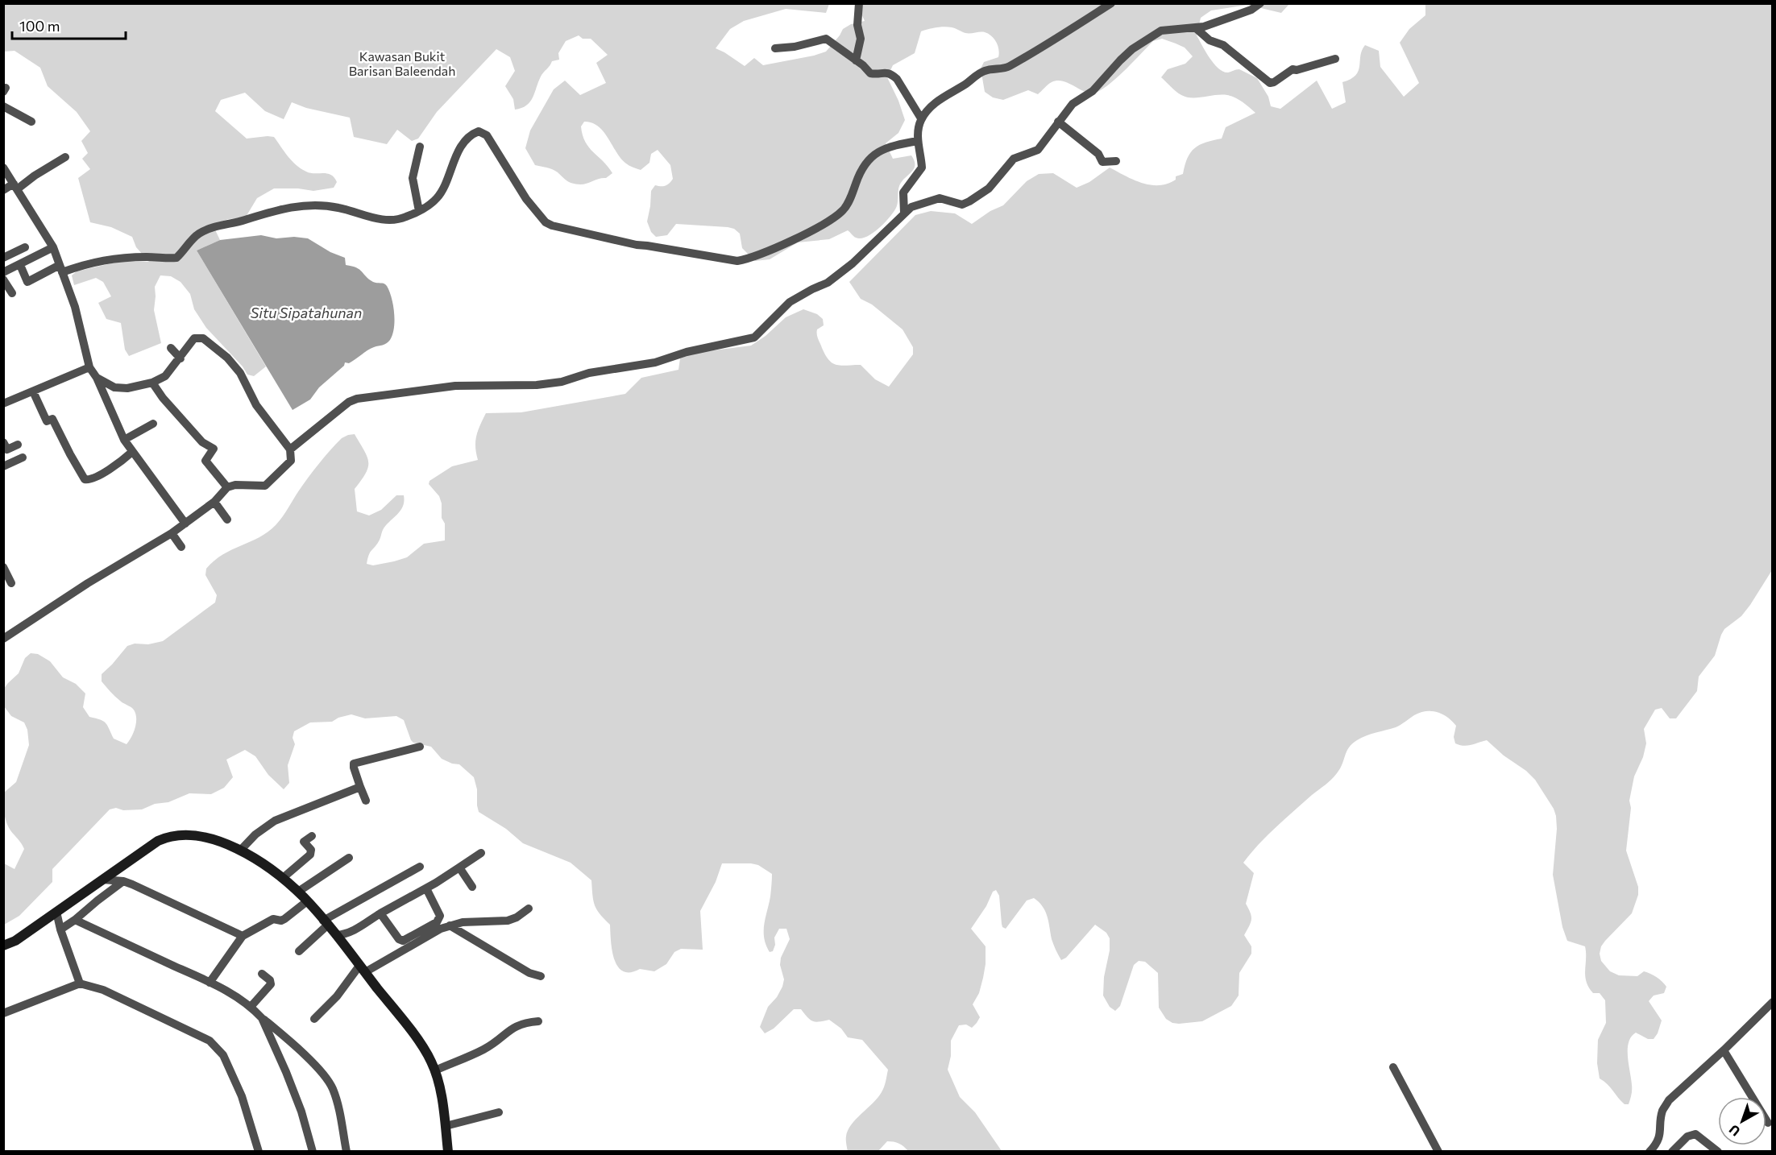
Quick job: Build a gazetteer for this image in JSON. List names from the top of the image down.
{
  "water": ["Situ Sipatahunan"],
  "parks": ["Kawasan Bukit Barisan Baleendah"],
  "scale_bar": "100 m",
  "north": "bottom left"
}
